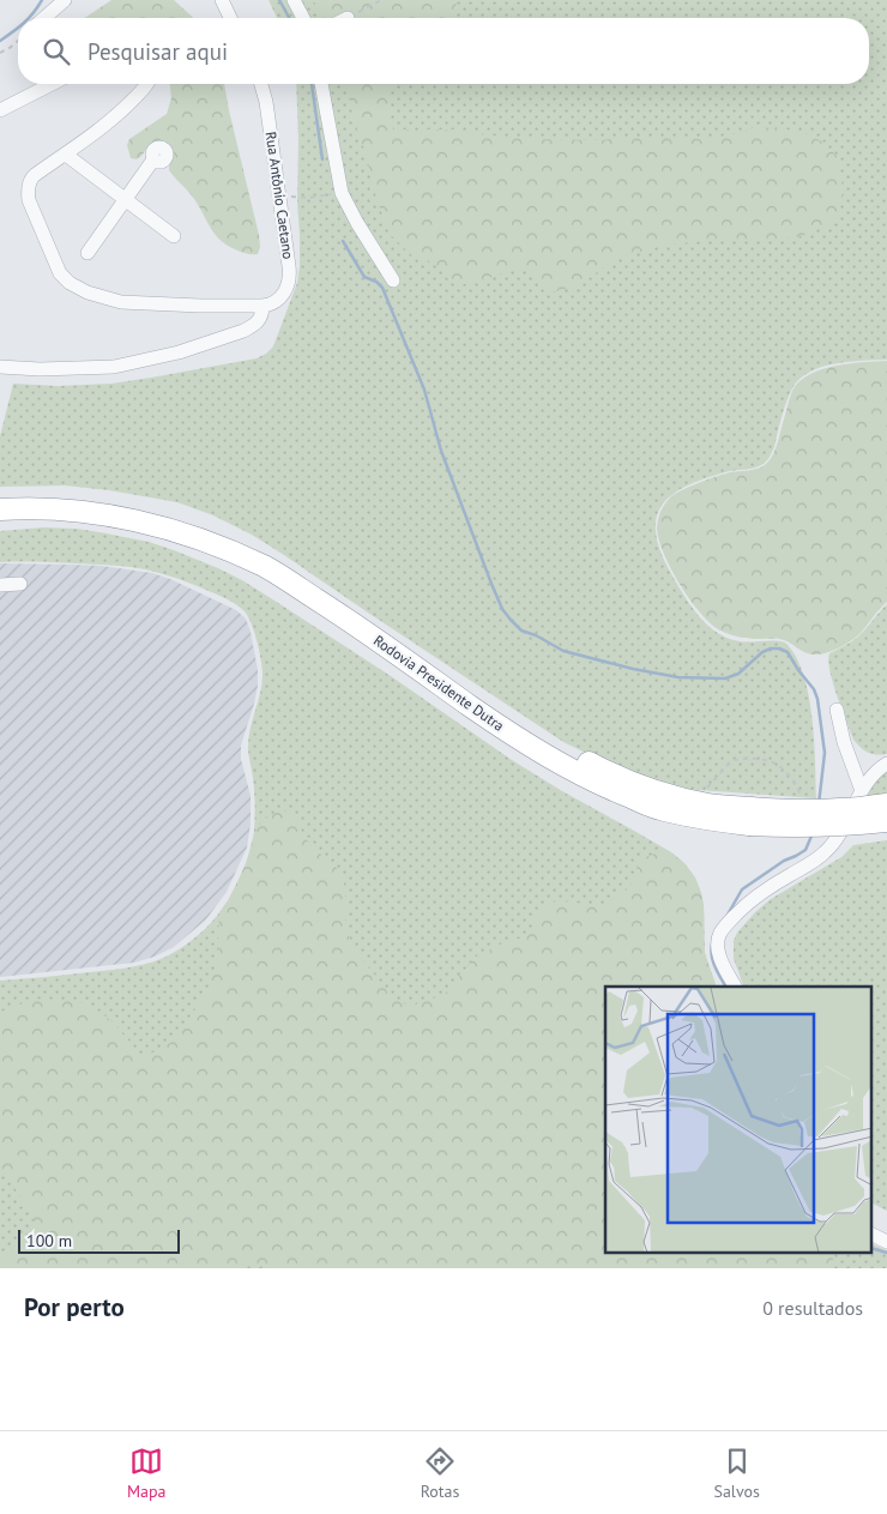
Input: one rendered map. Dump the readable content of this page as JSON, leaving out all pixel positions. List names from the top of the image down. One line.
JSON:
{"streets":{"highway":["Rodovia Presidente Dutra"],"street":["Rua Antônio Caetano"]},"scale_bar":"100 m","page":{"search":"Pesquisar aqui","scale":"100 m","heading":["Por perto","0 resultados"],"nav":["Mapa","Rotas","Salvos"]}}
